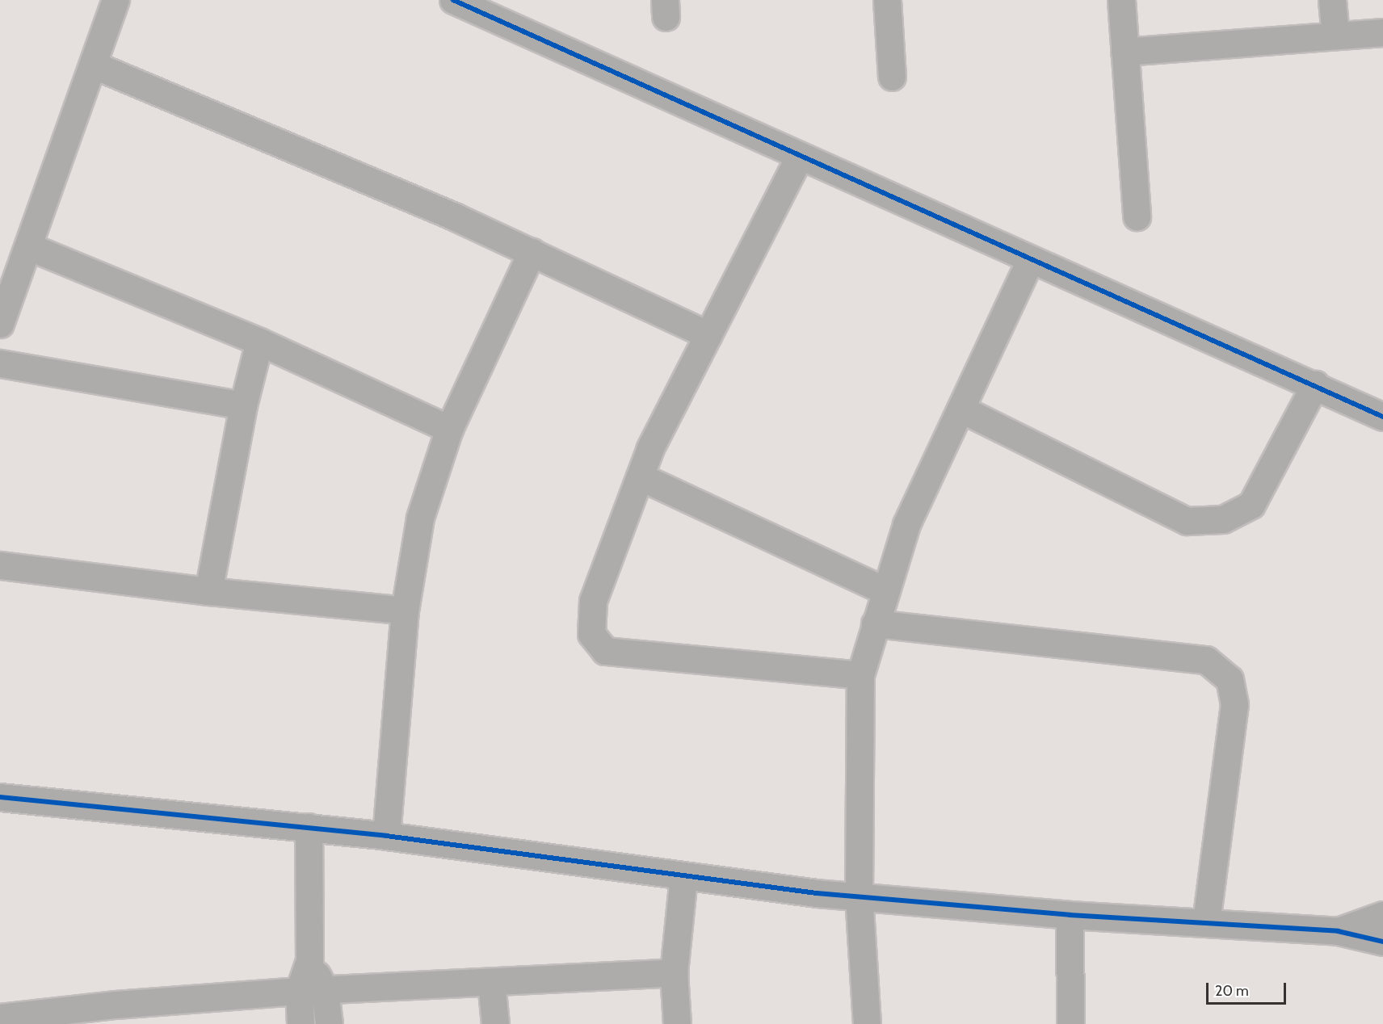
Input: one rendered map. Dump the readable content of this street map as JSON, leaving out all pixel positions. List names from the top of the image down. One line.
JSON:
{"scale_bar":"20 m"}
